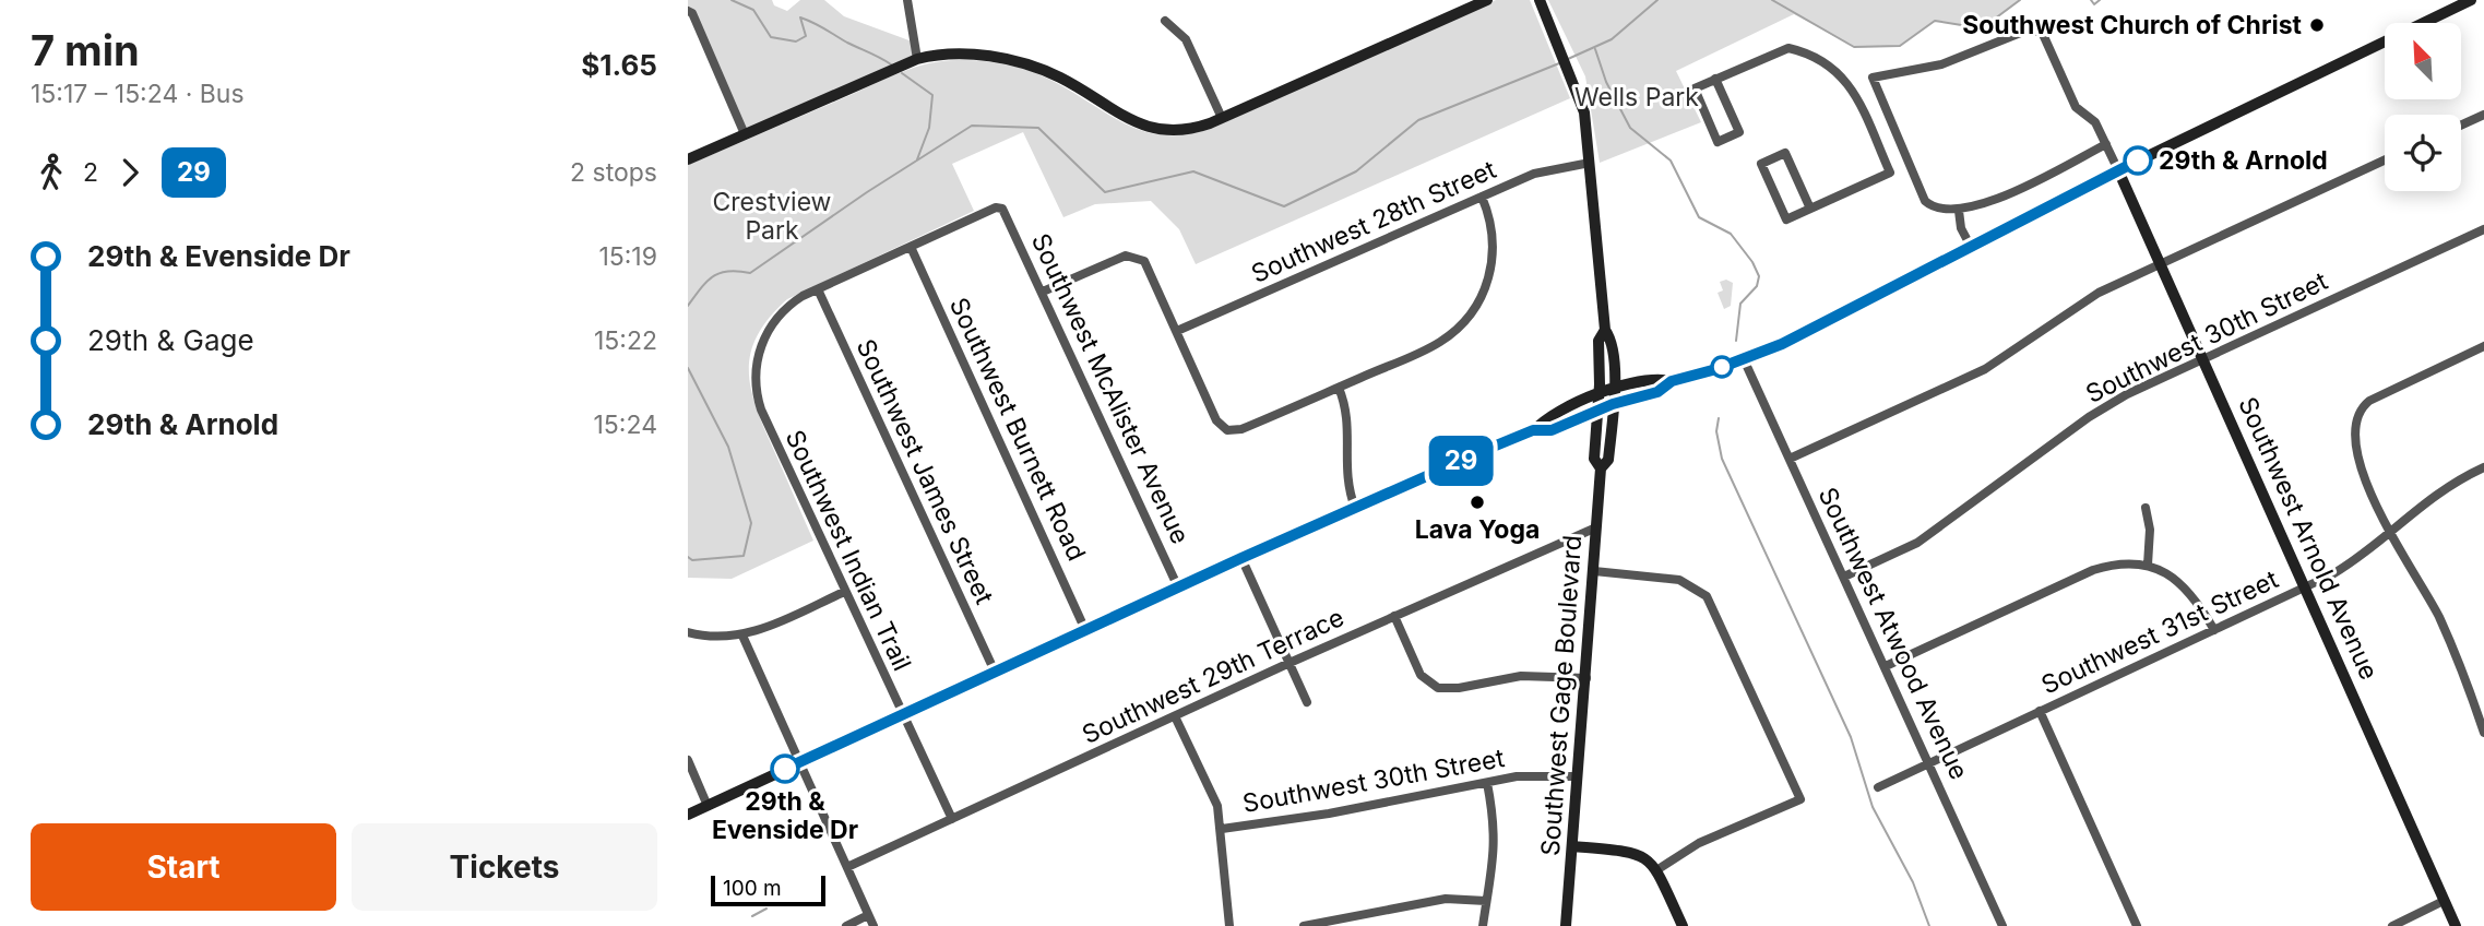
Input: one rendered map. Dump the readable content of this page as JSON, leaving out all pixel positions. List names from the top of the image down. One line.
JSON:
{"streets":{"main road":["Southwest Arnold Avenue","Southwest Gage Boulevard"],"street":["Southwest 28th Street","Southwest 30th Street","Southwest McAlister Avenue","Southwest Burnett Road","Southwest James Street","Southwest Indian Trail","Southwest 31st Street","Southwest Atwood Avenue","Southwest 29th Terrace"]},"crossings":[["Southwest 28th Street","Southwest Gage Boulevard"],["Southwest 30th Street","Southwest Arnold Avenue"],["Southwest 30th Street","Southwest Atwood Avenue"],["Southwest 30th Street","Southwest Gage Boulevard"],["Southwest McAlister Avenue","Southwest Burnett Road"],["Southwest James Street","Southwest Indian Trail"],["Southwest Arnold Avenue","Southwest 31st Street"],["Southwest Indian Trail","Southwest 29th Terrace"],["Southwest 31st Street","Southwest Atwood Avenue"],["Southwest 29th Terrace","Southwest Gage Boulevard"]],"parks":["Wells Park","Crestview Park"],"places":["Southwest Church of Christ","29th & Arnold","Lava Yoga","29th & Evenside Dr"],"lines":["bus line 29"],"scale_bar":"100 m","north":"top left","page":{"heading":["7 min","15:17 – 15:24 · Bus","$1.65"],"on_map":"29","legs":["2","29","2 stops"],"list":[{"name":"29th & Evenside Dr","value":"15:19"},{"name":"29th & Gage","value":"15:22"},{"name":"29th & Arnold","value":"15:24"}],"buttons":["Start","Tickets"],"scale":"100 m"}}
